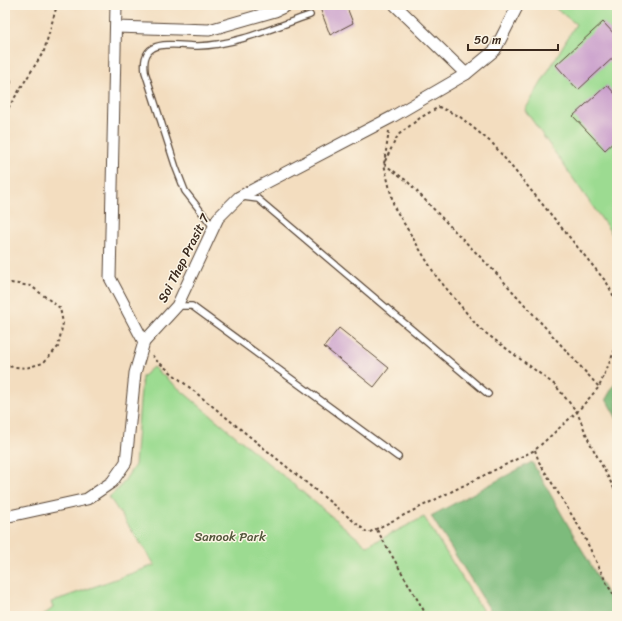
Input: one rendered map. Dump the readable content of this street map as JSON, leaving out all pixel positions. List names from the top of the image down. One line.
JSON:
{"streets":{"street":["Soi Thep Prasit 7"]},"parks":["Sanook Park"],"scale_bar":"50 m"}
